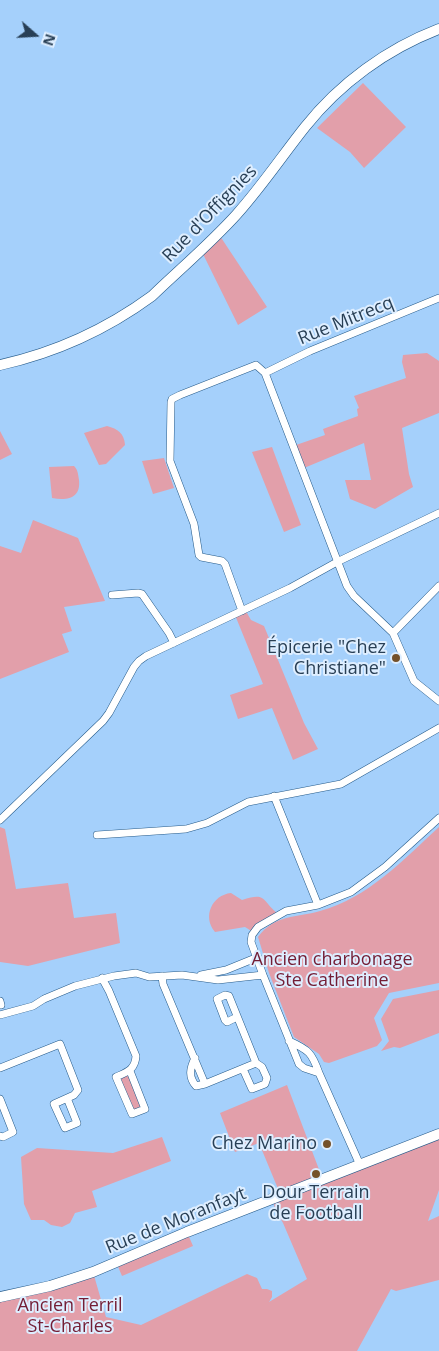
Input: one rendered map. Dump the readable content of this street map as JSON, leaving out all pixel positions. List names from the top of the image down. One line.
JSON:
{"streets":{"street":["Rue d'Offignies","Rue Mitrecq","Rue de Moranfayt"]},"parks":["Ancien charbonage Ste Catherine","Ancien Terril St-Charles"],"places":["Épicerie \"Chez Christiane\"","Chez Marino","Dour Terrain de Football"],"north":"right"}
